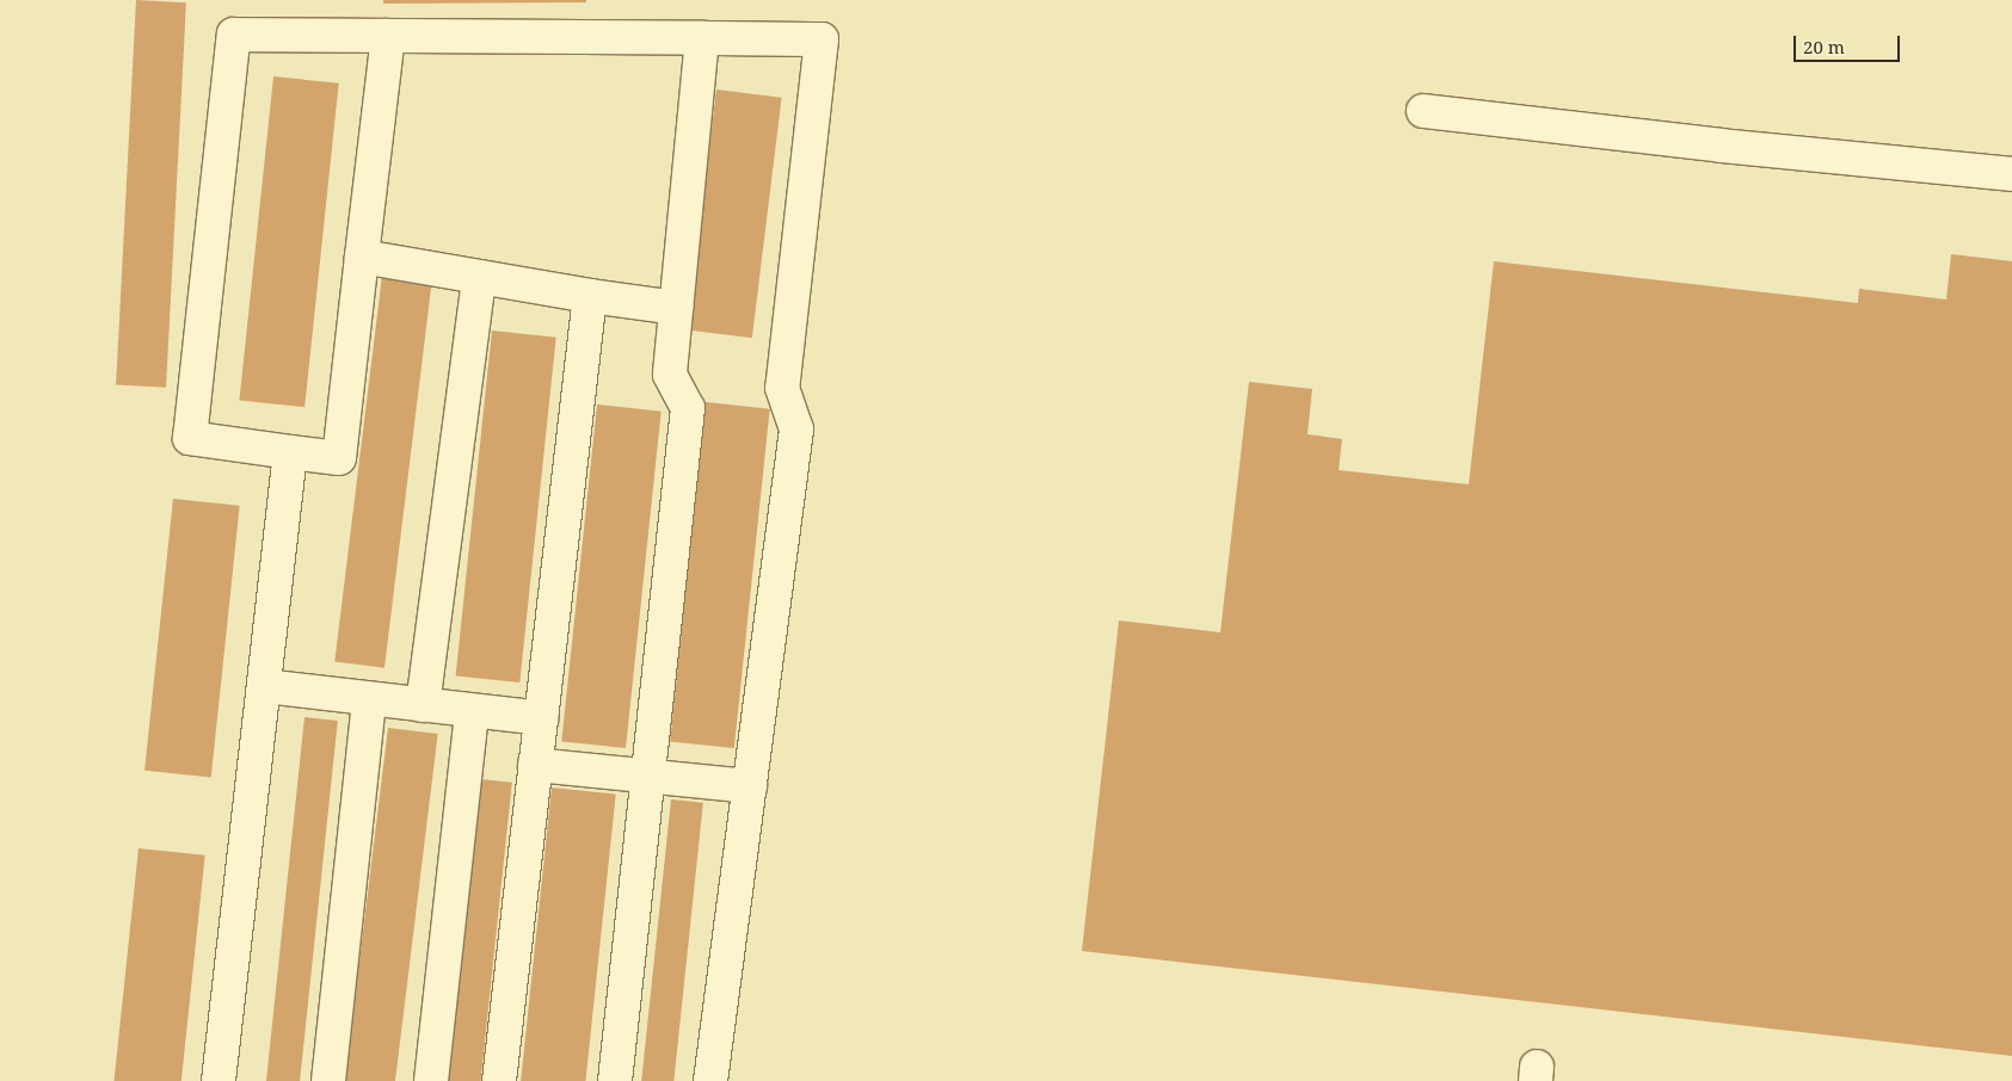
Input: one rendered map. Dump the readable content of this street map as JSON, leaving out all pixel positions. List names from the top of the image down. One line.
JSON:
{"scale_bar":"20 m"}
